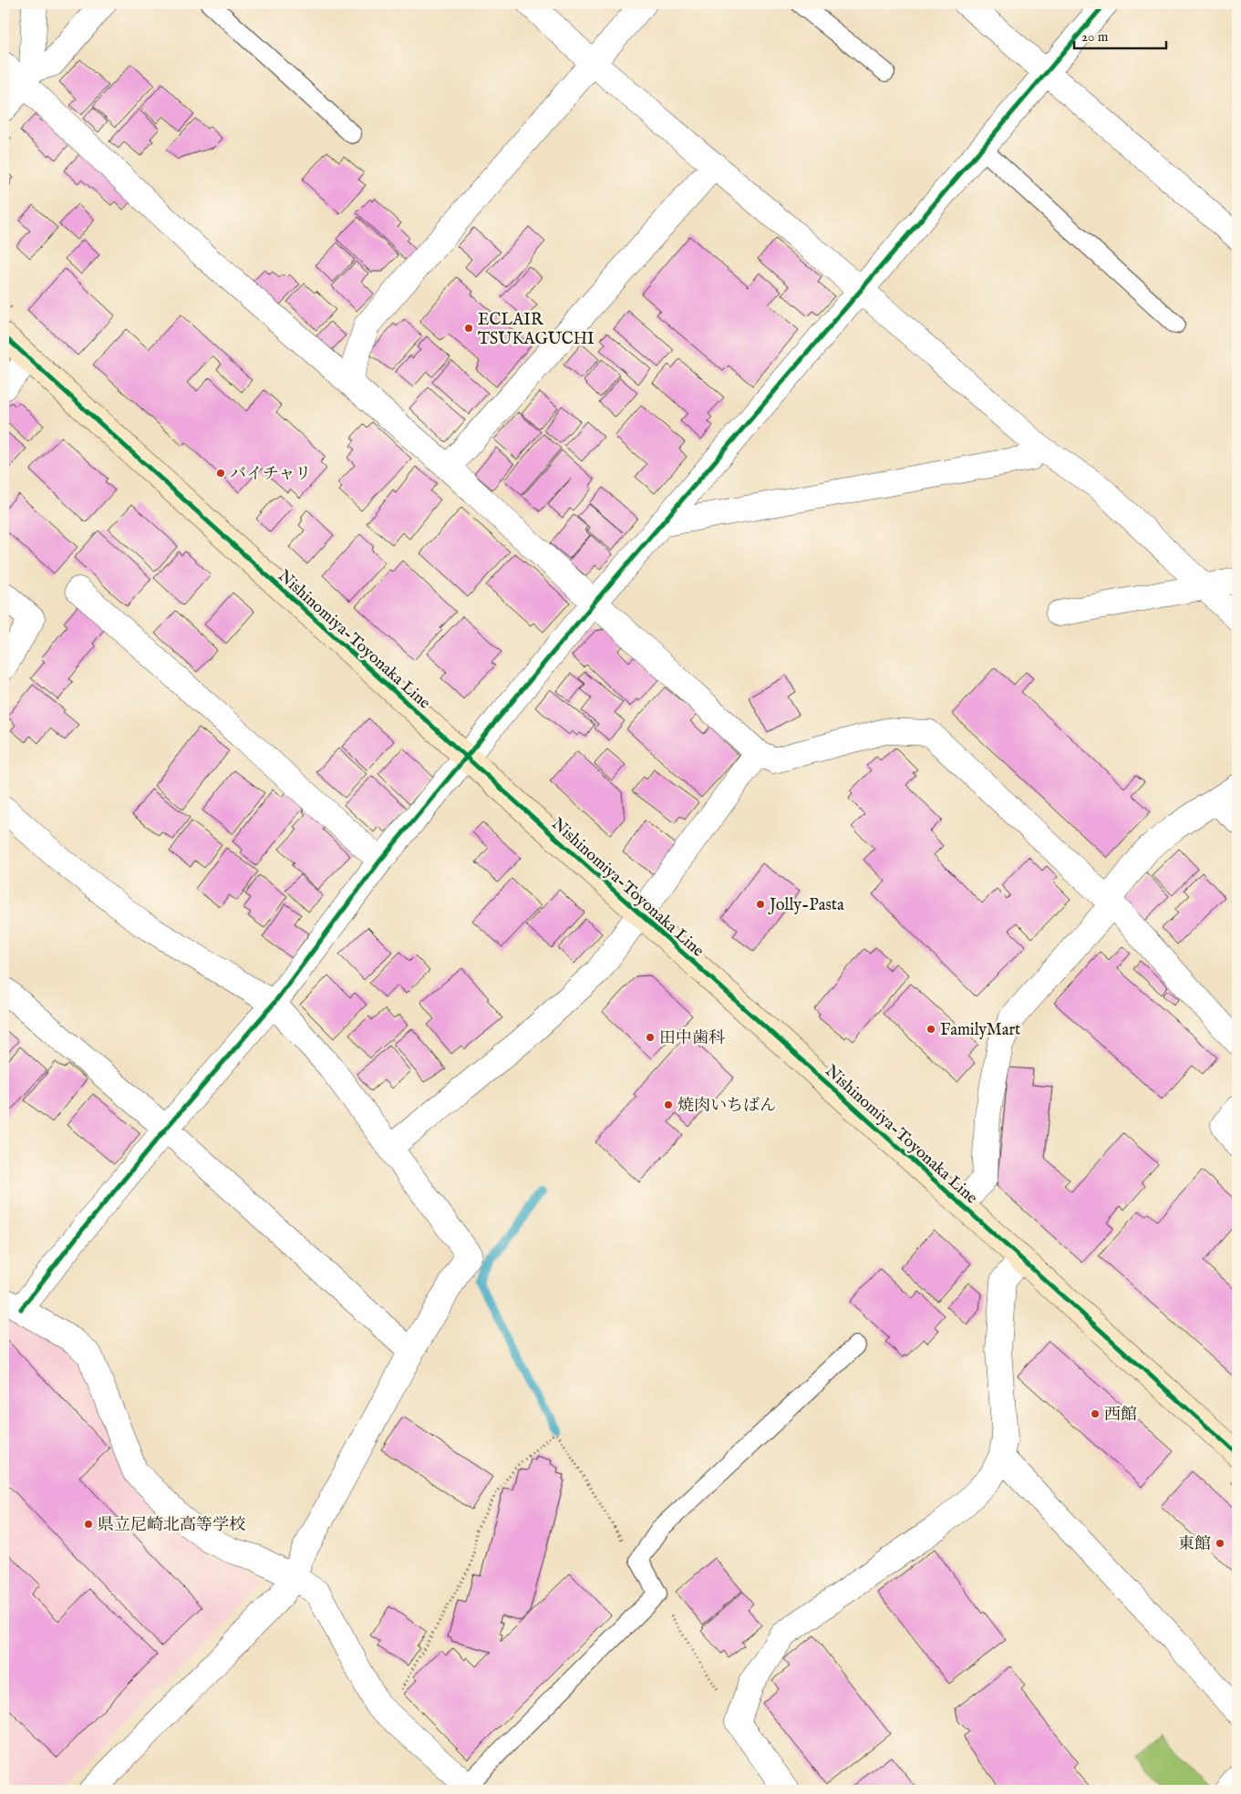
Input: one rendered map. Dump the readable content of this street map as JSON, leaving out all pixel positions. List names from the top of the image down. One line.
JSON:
{"streets":{"main road":["Nishinomiya-Toyonaka Line"]},"places":["ECLAIR TSUKAGUCHI","バイチャリ","Jolly-Pasta","FamilyMart","田中歯科","焼肉いちばん","西館","県立尼崎北高等学校","東館"],"scale_bar":"20 m"}
